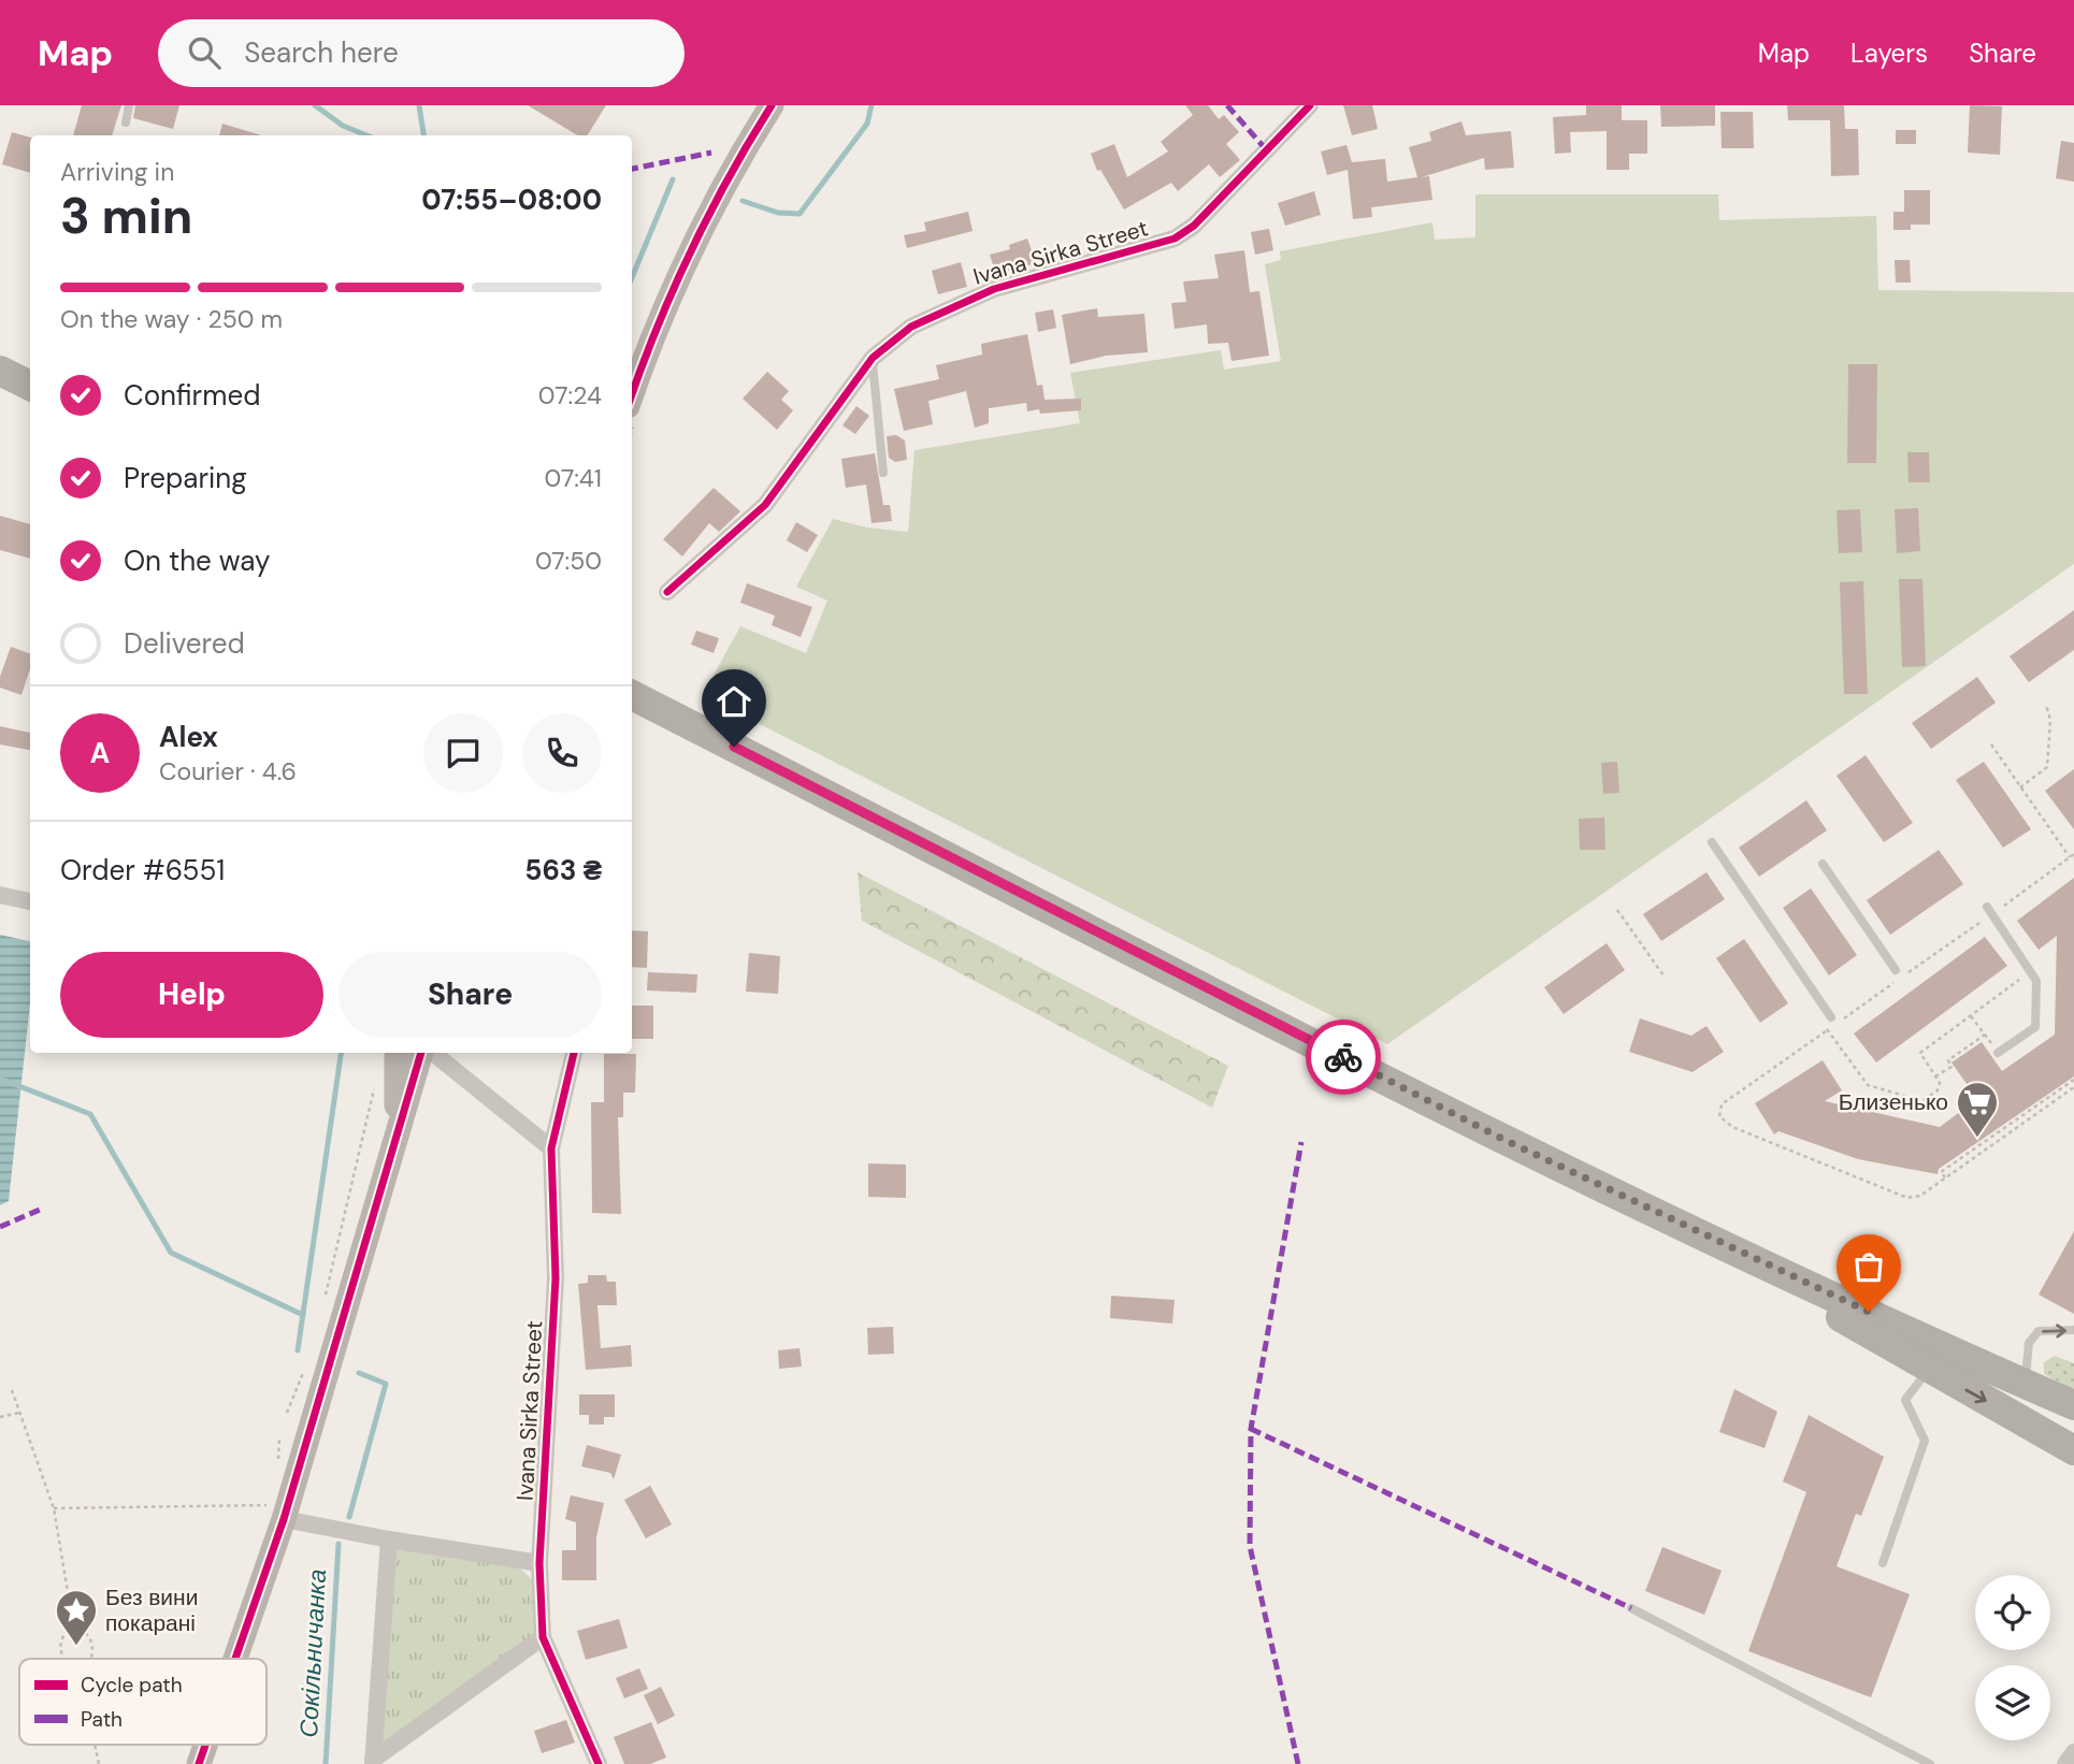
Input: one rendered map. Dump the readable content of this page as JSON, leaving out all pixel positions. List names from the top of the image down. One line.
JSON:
{"streets":{"street":["Ivana Sirka Street"]},"water":["Сокільничанка"],"places":{"supermarket":["Близенько"],"place":["Без вини покарані"]},"legend":["Cycle path","Path"],"page":{"header":"Map","search":"Search here","nav":["Map","Layers","Share"],"heading":["3 min","Arriving in","07:55–08:00"],"panel":["Alex","Courier · 4.6","Order #6551","563 ₴"],"bar":"On the way · 250 m","list":[["Confirmed","07:24"],["Preparing","07:41"],["On the way","07:50"],"Delivered"],"round":"A","buttons":["Help","Share"]}}
